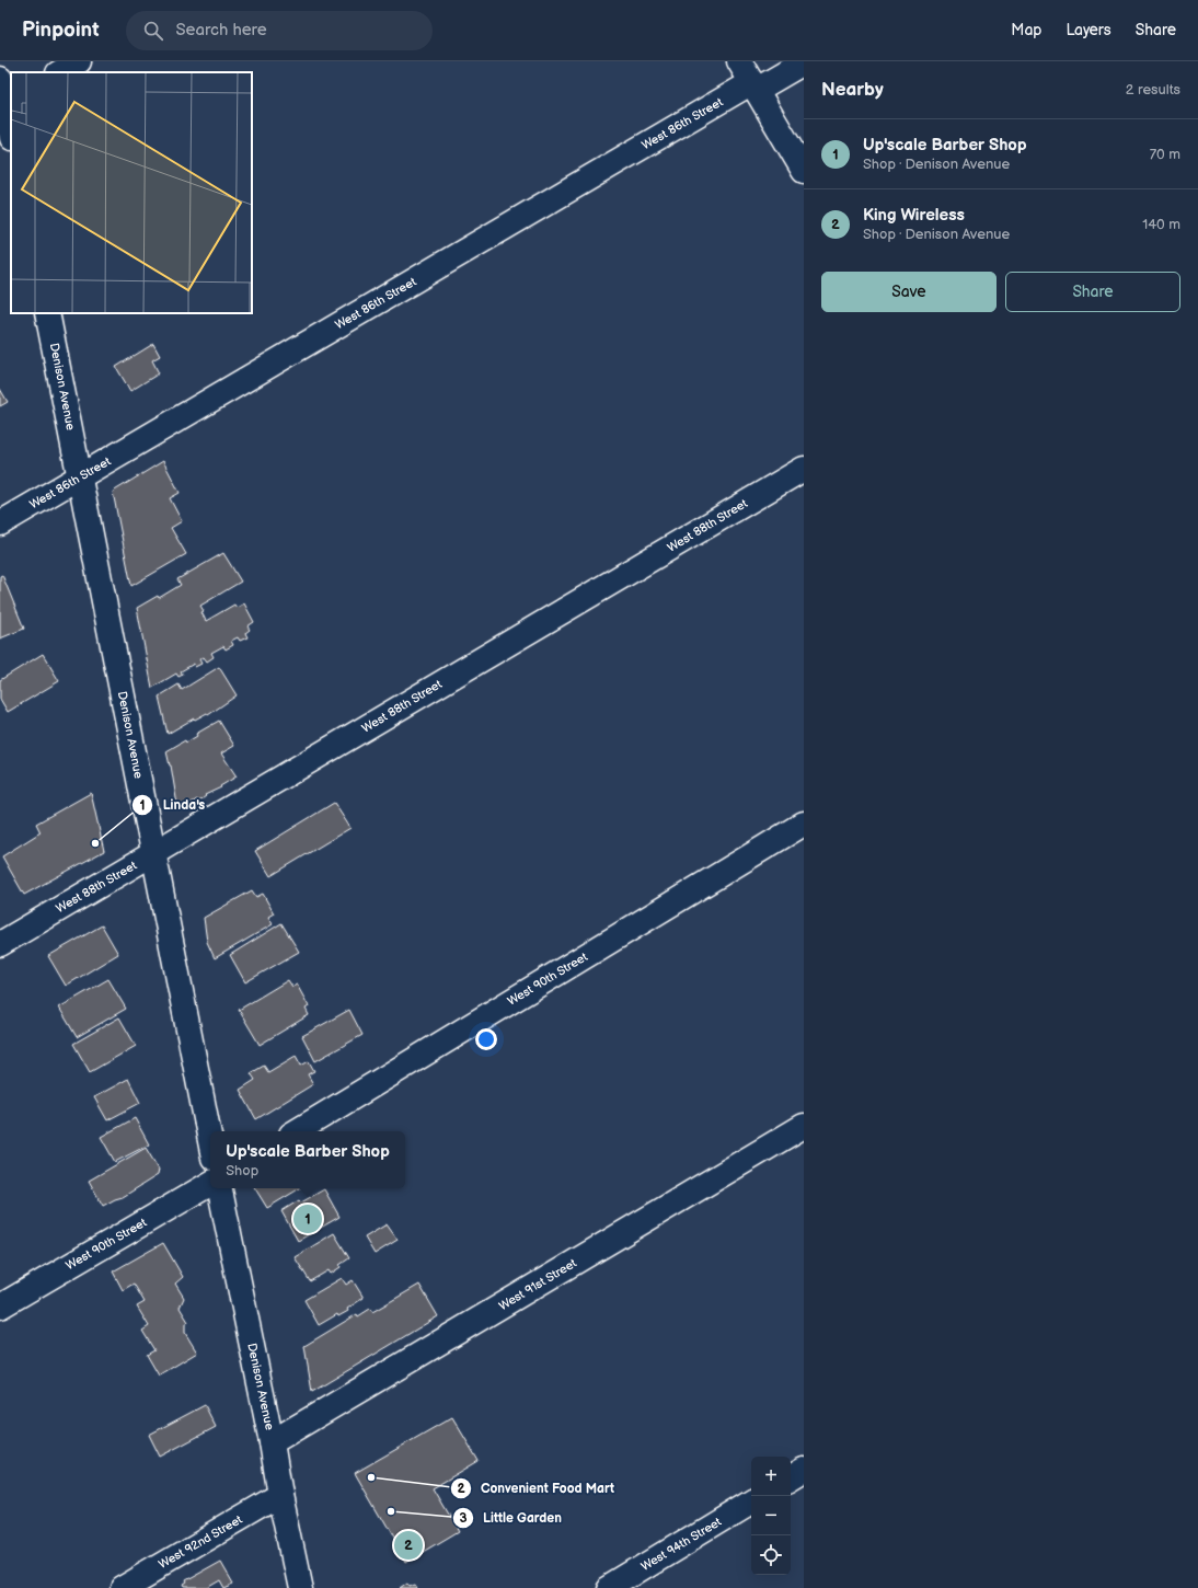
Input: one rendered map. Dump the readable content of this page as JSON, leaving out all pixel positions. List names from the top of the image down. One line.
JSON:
{"streets":{"street":["West 86th Street","Denison Avenue","West 88th Street","West 90th Street","West 91st Street","West 92nd Street","West 94th Street"]},"crossings":[["West 86th Street","Denison Avenue"],["Denison Avenue","West 88th Street"],["Denison Avenue","West 91st Street"],["Denison Avenue","West 92nd Street"]],"places":["Linda's","Convenient Food Mart","Little Garden"],"page":{"header":"Pinpoint","search":"Search here","nav":["Map","Layers","Share"],"heading":["Nearby","2 results"],"list":[{"mark":"1","name":"Up'scale Barber Shop","note":"Shop · Denison Avenue","value":"70 m"},{"mark":"2","name":"King Wireless","note":"Shop · Denison Avenue","value":"140 m"}],"buttons":["Save","Share"],"popup":["Up'scale Barber Shop","Shop"],"pins":["1","2"],"map_buttons":["+","−"]}}
